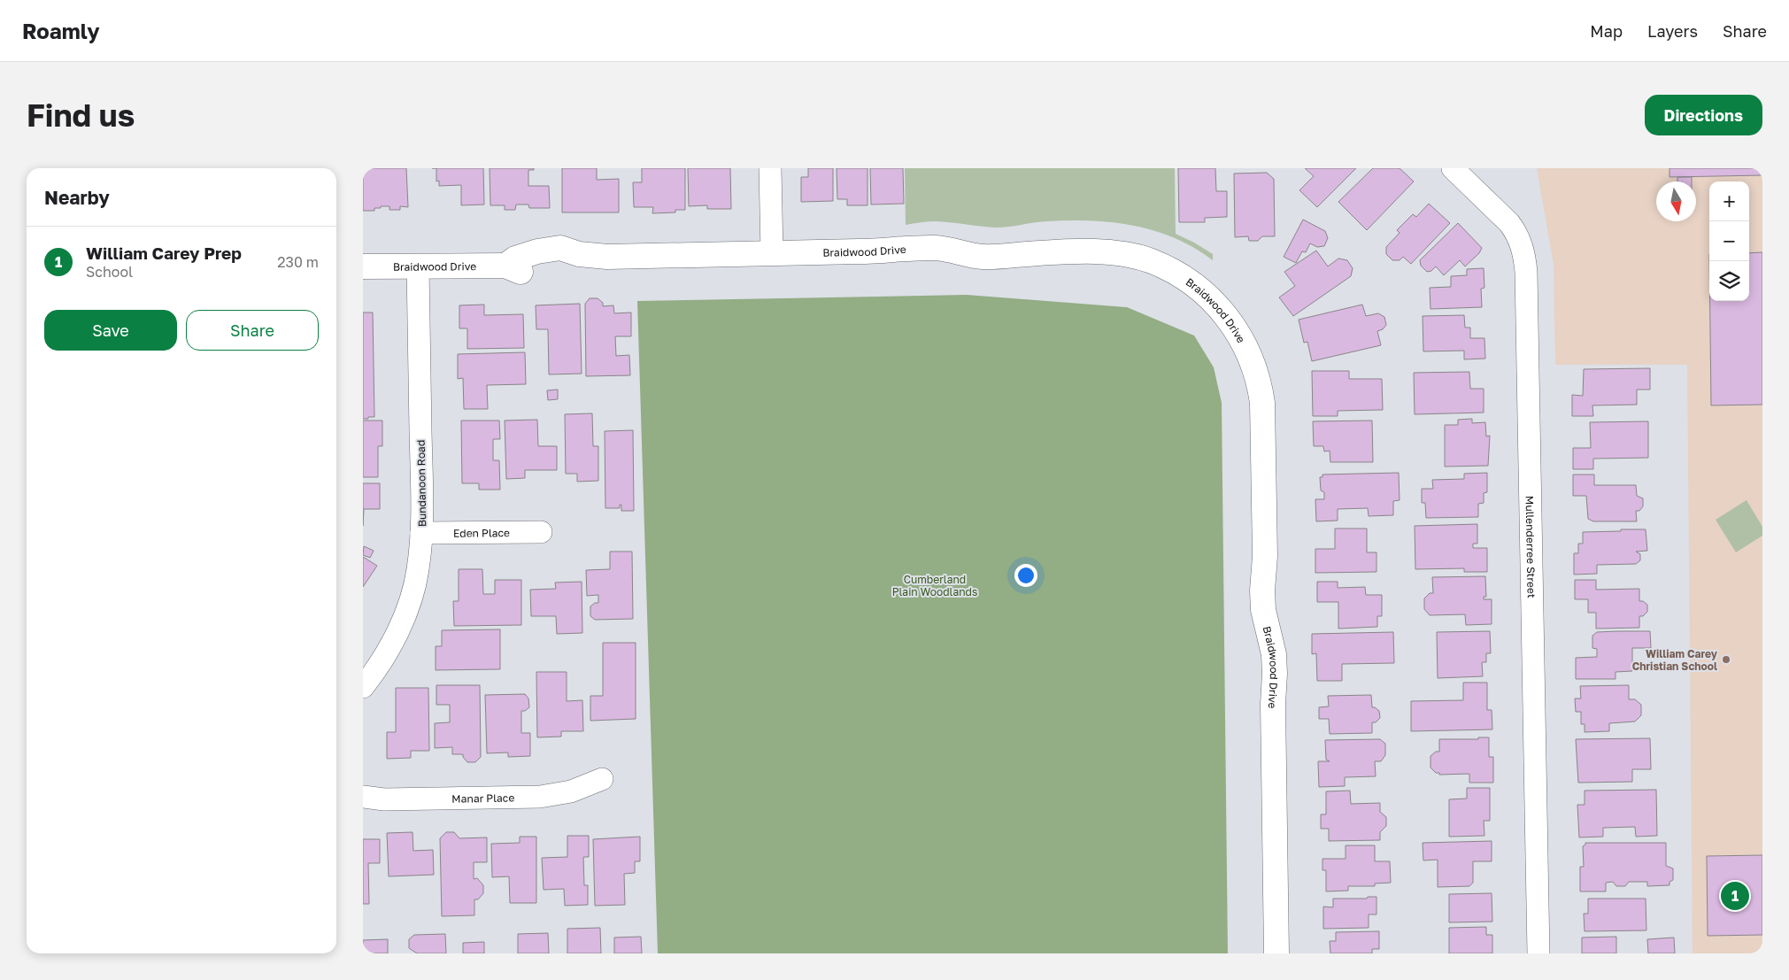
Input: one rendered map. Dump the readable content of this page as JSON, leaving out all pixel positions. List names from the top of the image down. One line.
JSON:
{"streets":{"street":["Braidwood Drive","Bundanoon Road","Eden Place","Mullenderree Street","Manar Place"]},"crossings":[["Braidwood Drive","Bundanoon Road"],["Bundanoon Road","Eden Place"]],"parks":["Cumberland Plain Woodlands"],"places":["William Carey Christian School"],"north":"bottom","page":{"header":"Roamly","nav":["Map","Layers","Share"],"buttons":["Directions",["Save","Share"]],"title":"Find us","heading":"Nearby","map_buttons":["+","−"],"list":[{"mark":"1","name":"William Carey Prep","note":"School","value":"230 m"}],"pins":"1"}}
